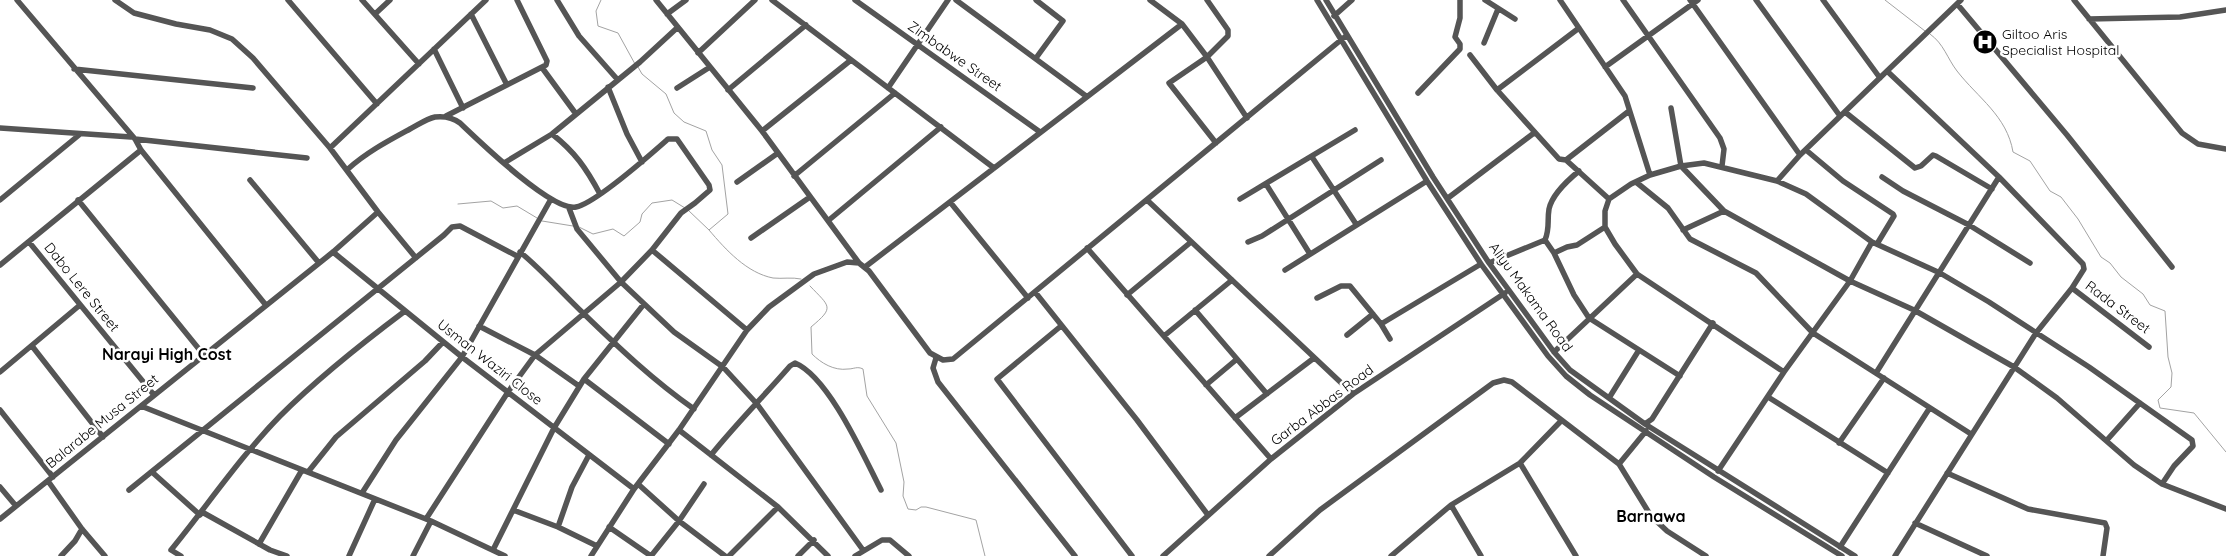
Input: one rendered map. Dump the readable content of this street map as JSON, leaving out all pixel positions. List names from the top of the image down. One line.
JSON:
{"streets":{"street":["Zimbabwe Street","Dabo Lere Street","Aliyu Makama Road","Rada Street","Usman Waziri Close","Garba Abbas Road","Balarabe Musa Street"]},"crossings":[["Dabo Lere Street","Balarabe Musa Street"],["Aliyu Makama Road","Garba Abbas Road"],["Usman Waziri Close","Balarabe Musa Street"]],"districts":["Narayi High Cost","Barnawa"],"places":{"hospital":["Giltoo Aris Specialist Hospital"]}}
